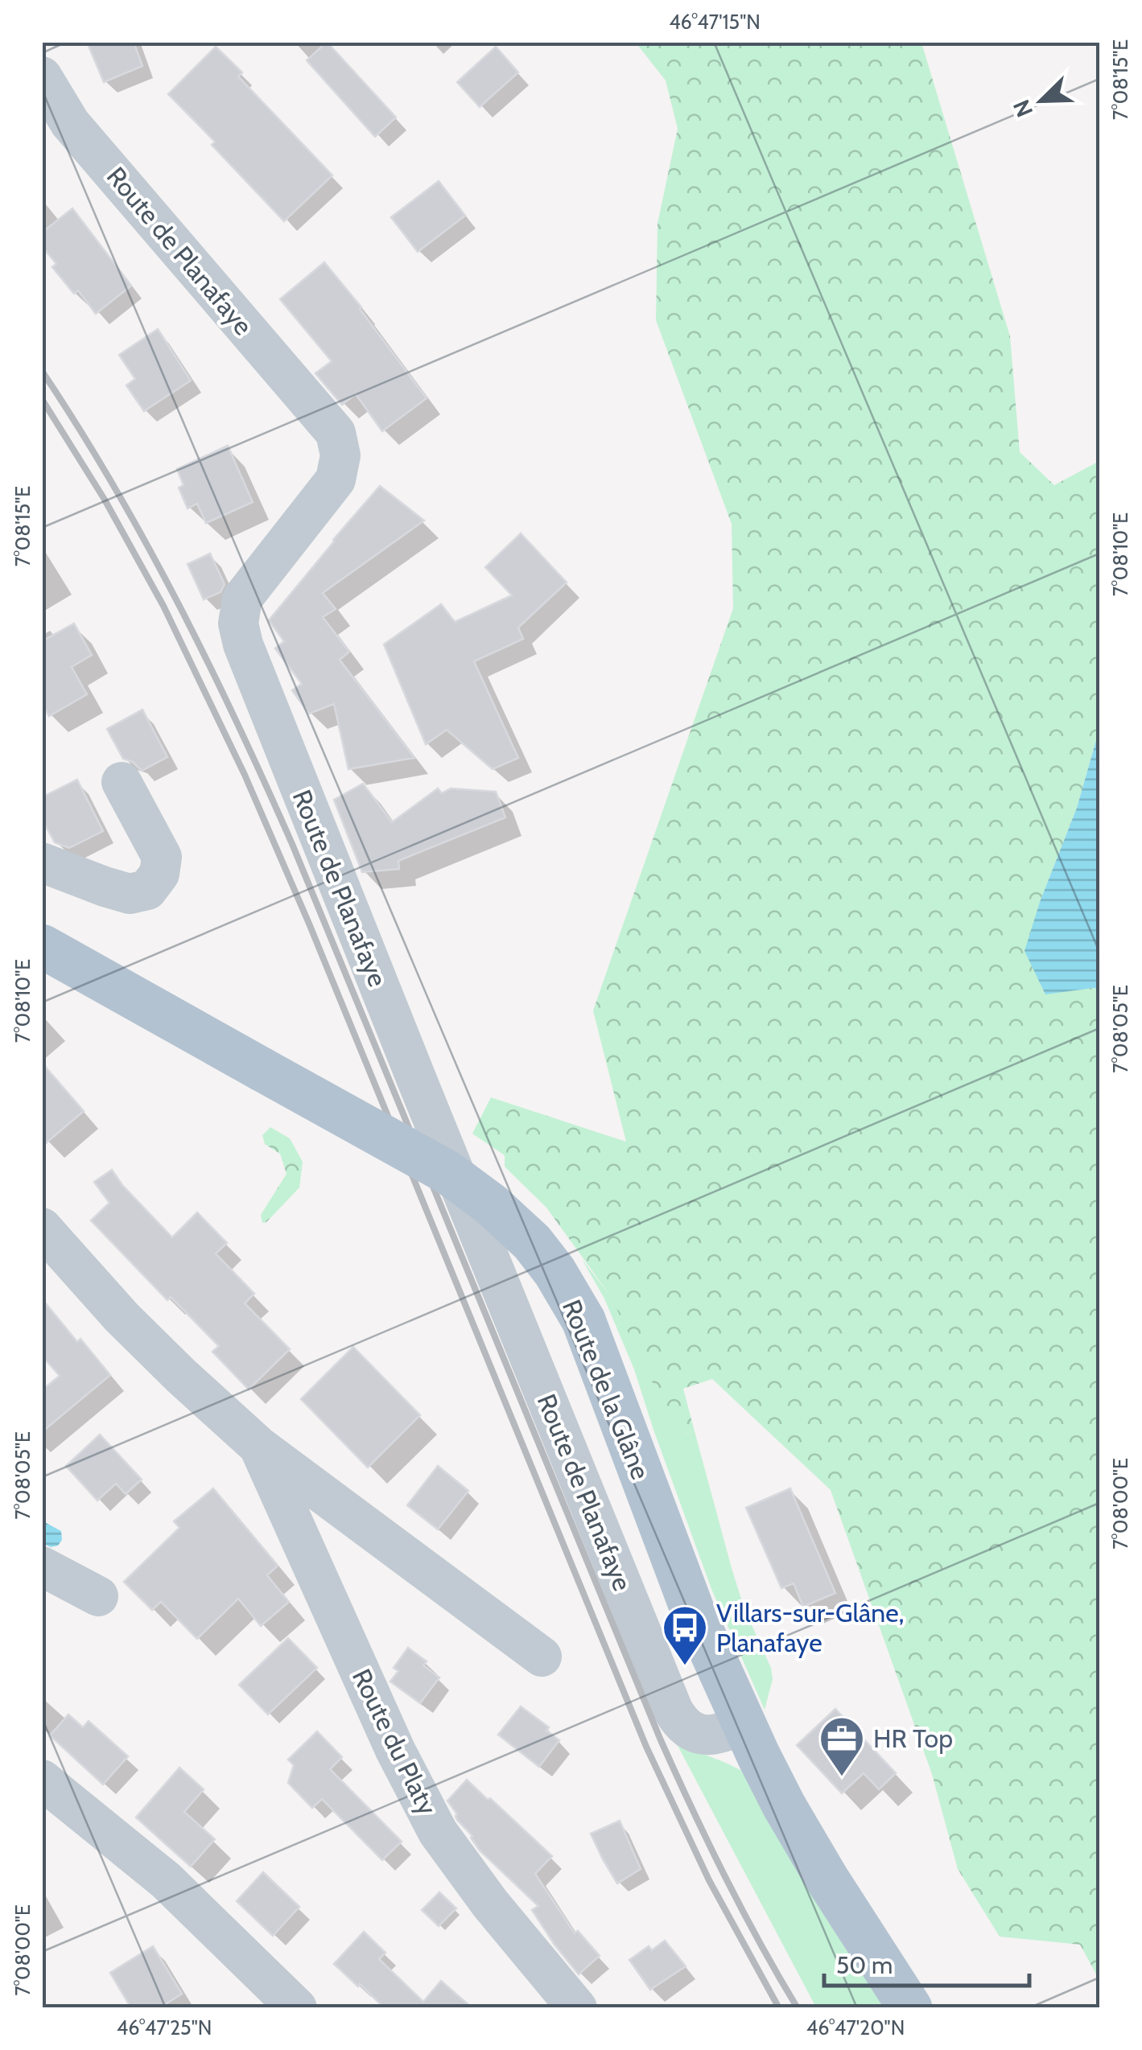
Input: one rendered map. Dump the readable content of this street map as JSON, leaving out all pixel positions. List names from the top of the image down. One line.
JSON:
{"streets":{"main road":["Route de la Glâne"],"street":["Route de Planafaye","Route du Platy"]},"crossings":[["Route de Planafaye","Route de la Glâne"]],"places":{"bus stop":["Villars-sur-Glâne, Planafaye"],"office":["HR Top"]},"scale_bar":"50 m","north":"bottom left","coordinates":["46°47'15\"N","7°08'15\"E","7°08'10\"E","7°08'05\"E","7°08'00\"E","46°47'25\"N","46°47'20\"N"]}
